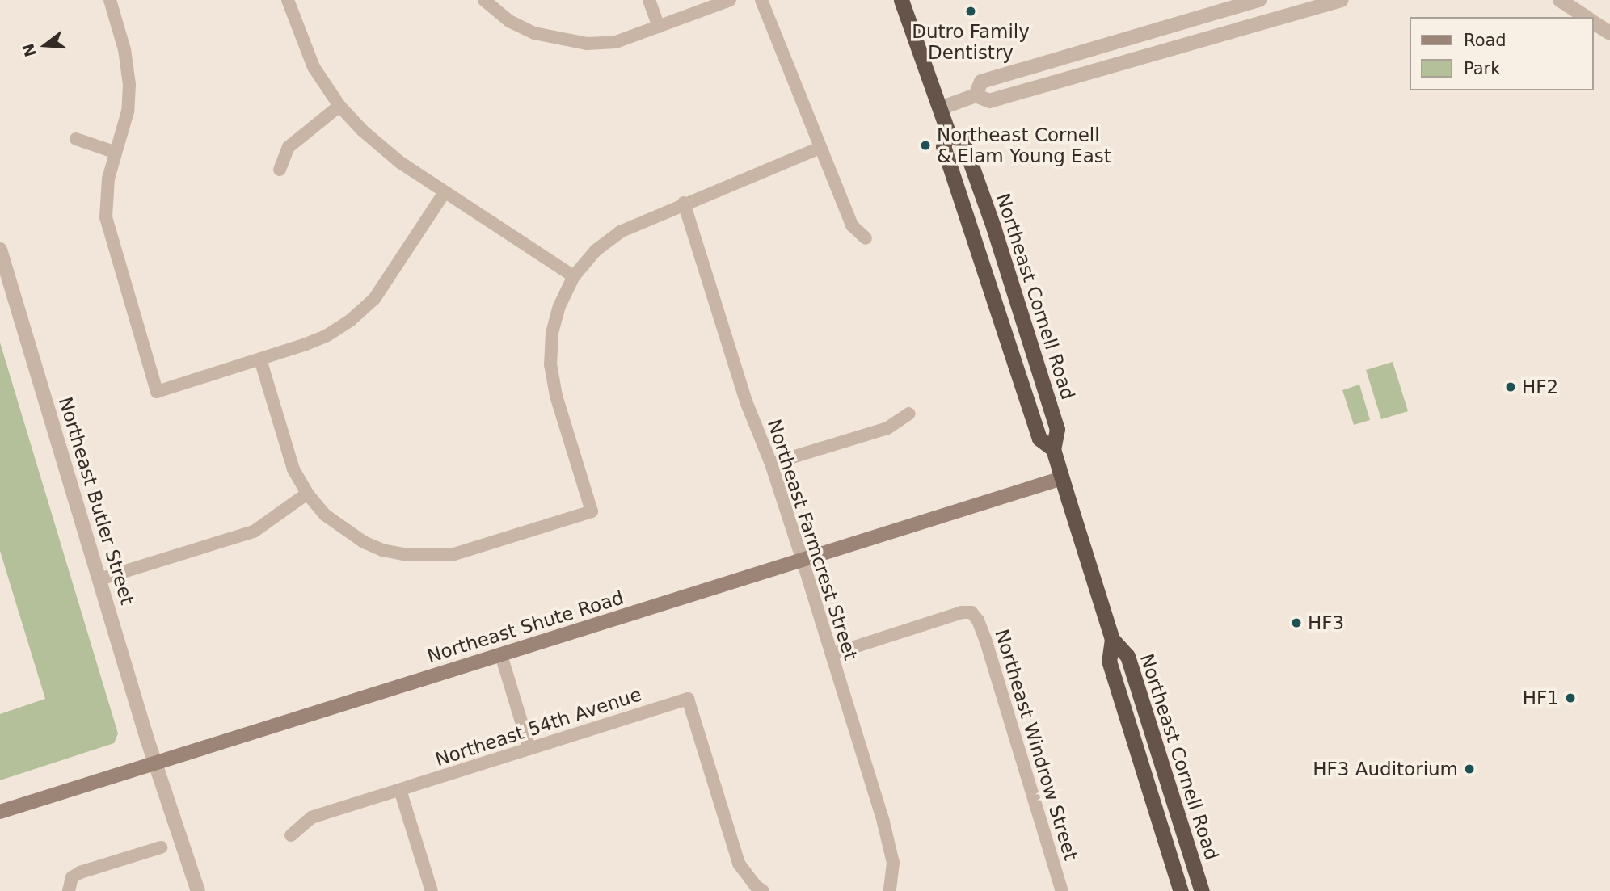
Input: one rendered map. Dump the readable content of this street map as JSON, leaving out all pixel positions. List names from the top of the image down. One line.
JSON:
{"streets":{"highway":["Northeast Cornell Road"],"main road":["Northeast Shute Road"],"street":["Northeast Butler Street","Northeast Farmcrest Street","Northeast 54th Avenue","Northeast Windrow Street"]},"crossings":[["Northeast Cornell Road","Northeast Shute Road"],["Northeast Butler Street","Northeast Shute Road"],["Northeast Farmcrest Street","Northeast Shute Road"],["Northeast Farmcrest Street","Northeast Windrow Street"]],"places":["Dutro Family Dentistry","Northeast Cornell & Elam Young East","HF2","HF3","HF1","HF3 Auditorium"],"legend":["Road","Park"],"north":"left"}
